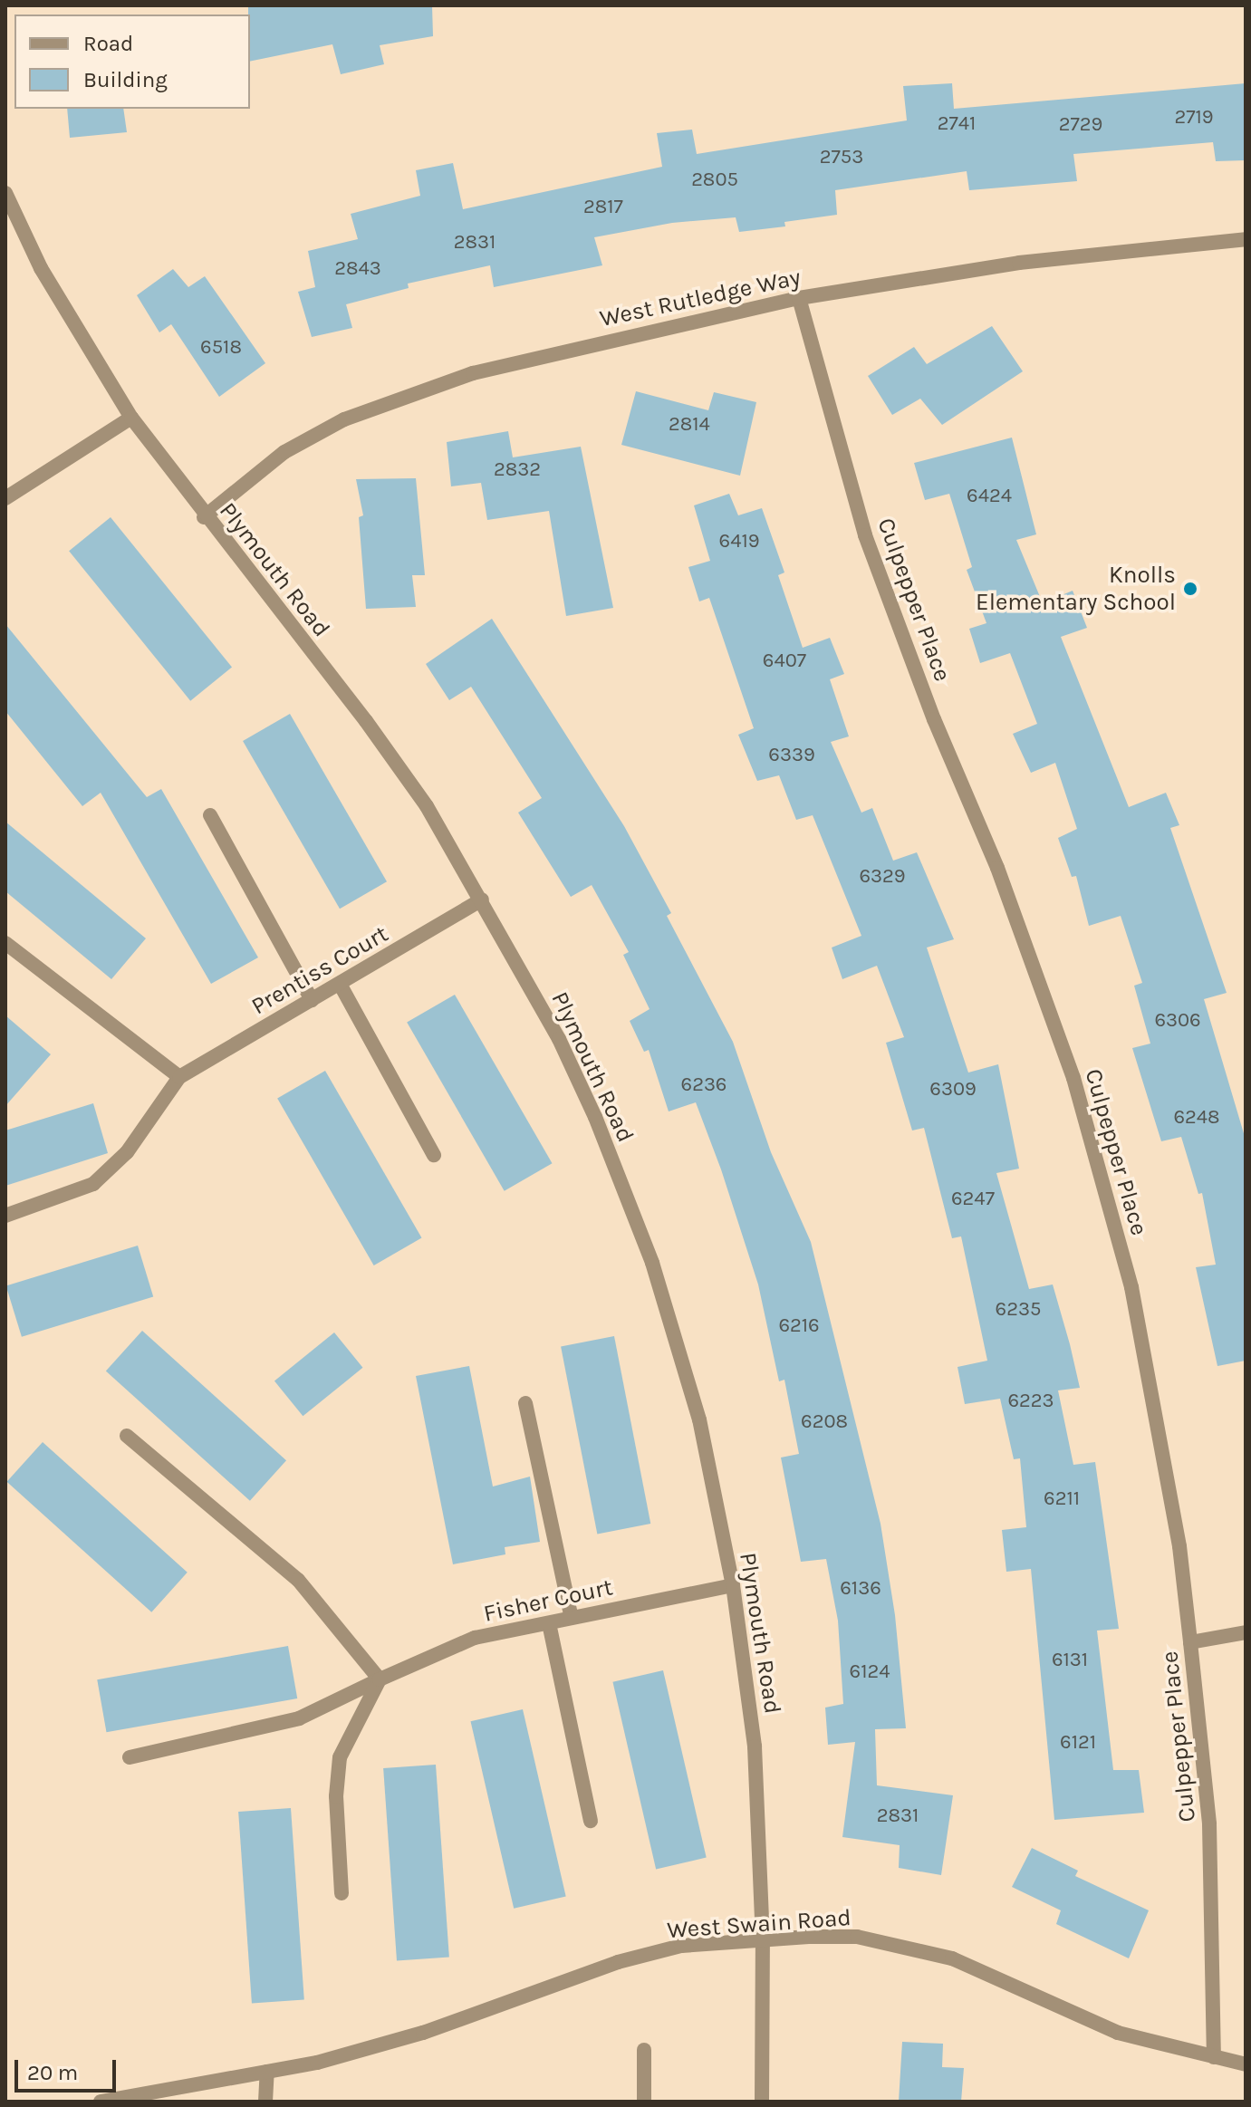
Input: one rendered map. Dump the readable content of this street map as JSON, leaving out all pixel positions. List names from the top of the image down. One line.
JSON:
{"streets":{"street":["West Rutledge Way","Plymouth Road","Culpepper Place","Prentiss Court","Fisher Court","West Swain Road"]},"crossings":[["West Rutledge Way","Plymouth Road"],["West Rutledge Way","Culpepper Place"],["Plymouth Road","Prentiss Court"],["Plymouth Road","Fisher Court"],["Plymouth Road","West Swain Road"],["Culpepper Place","West Swain Road"]],"places":["Knolls Elementary School"],"house_numbers":["2719","2741","2729","2753","2805","2817","2831","2843","6518","2814","2832","6424","6419","6407","6339","6329","6306","6236","6309","6248","6247","6235","6216","6223","6208","6211","6136","6131","6124","6121","2831"],"legend":["Road","Building"],"scale_bar":"20 m"}
